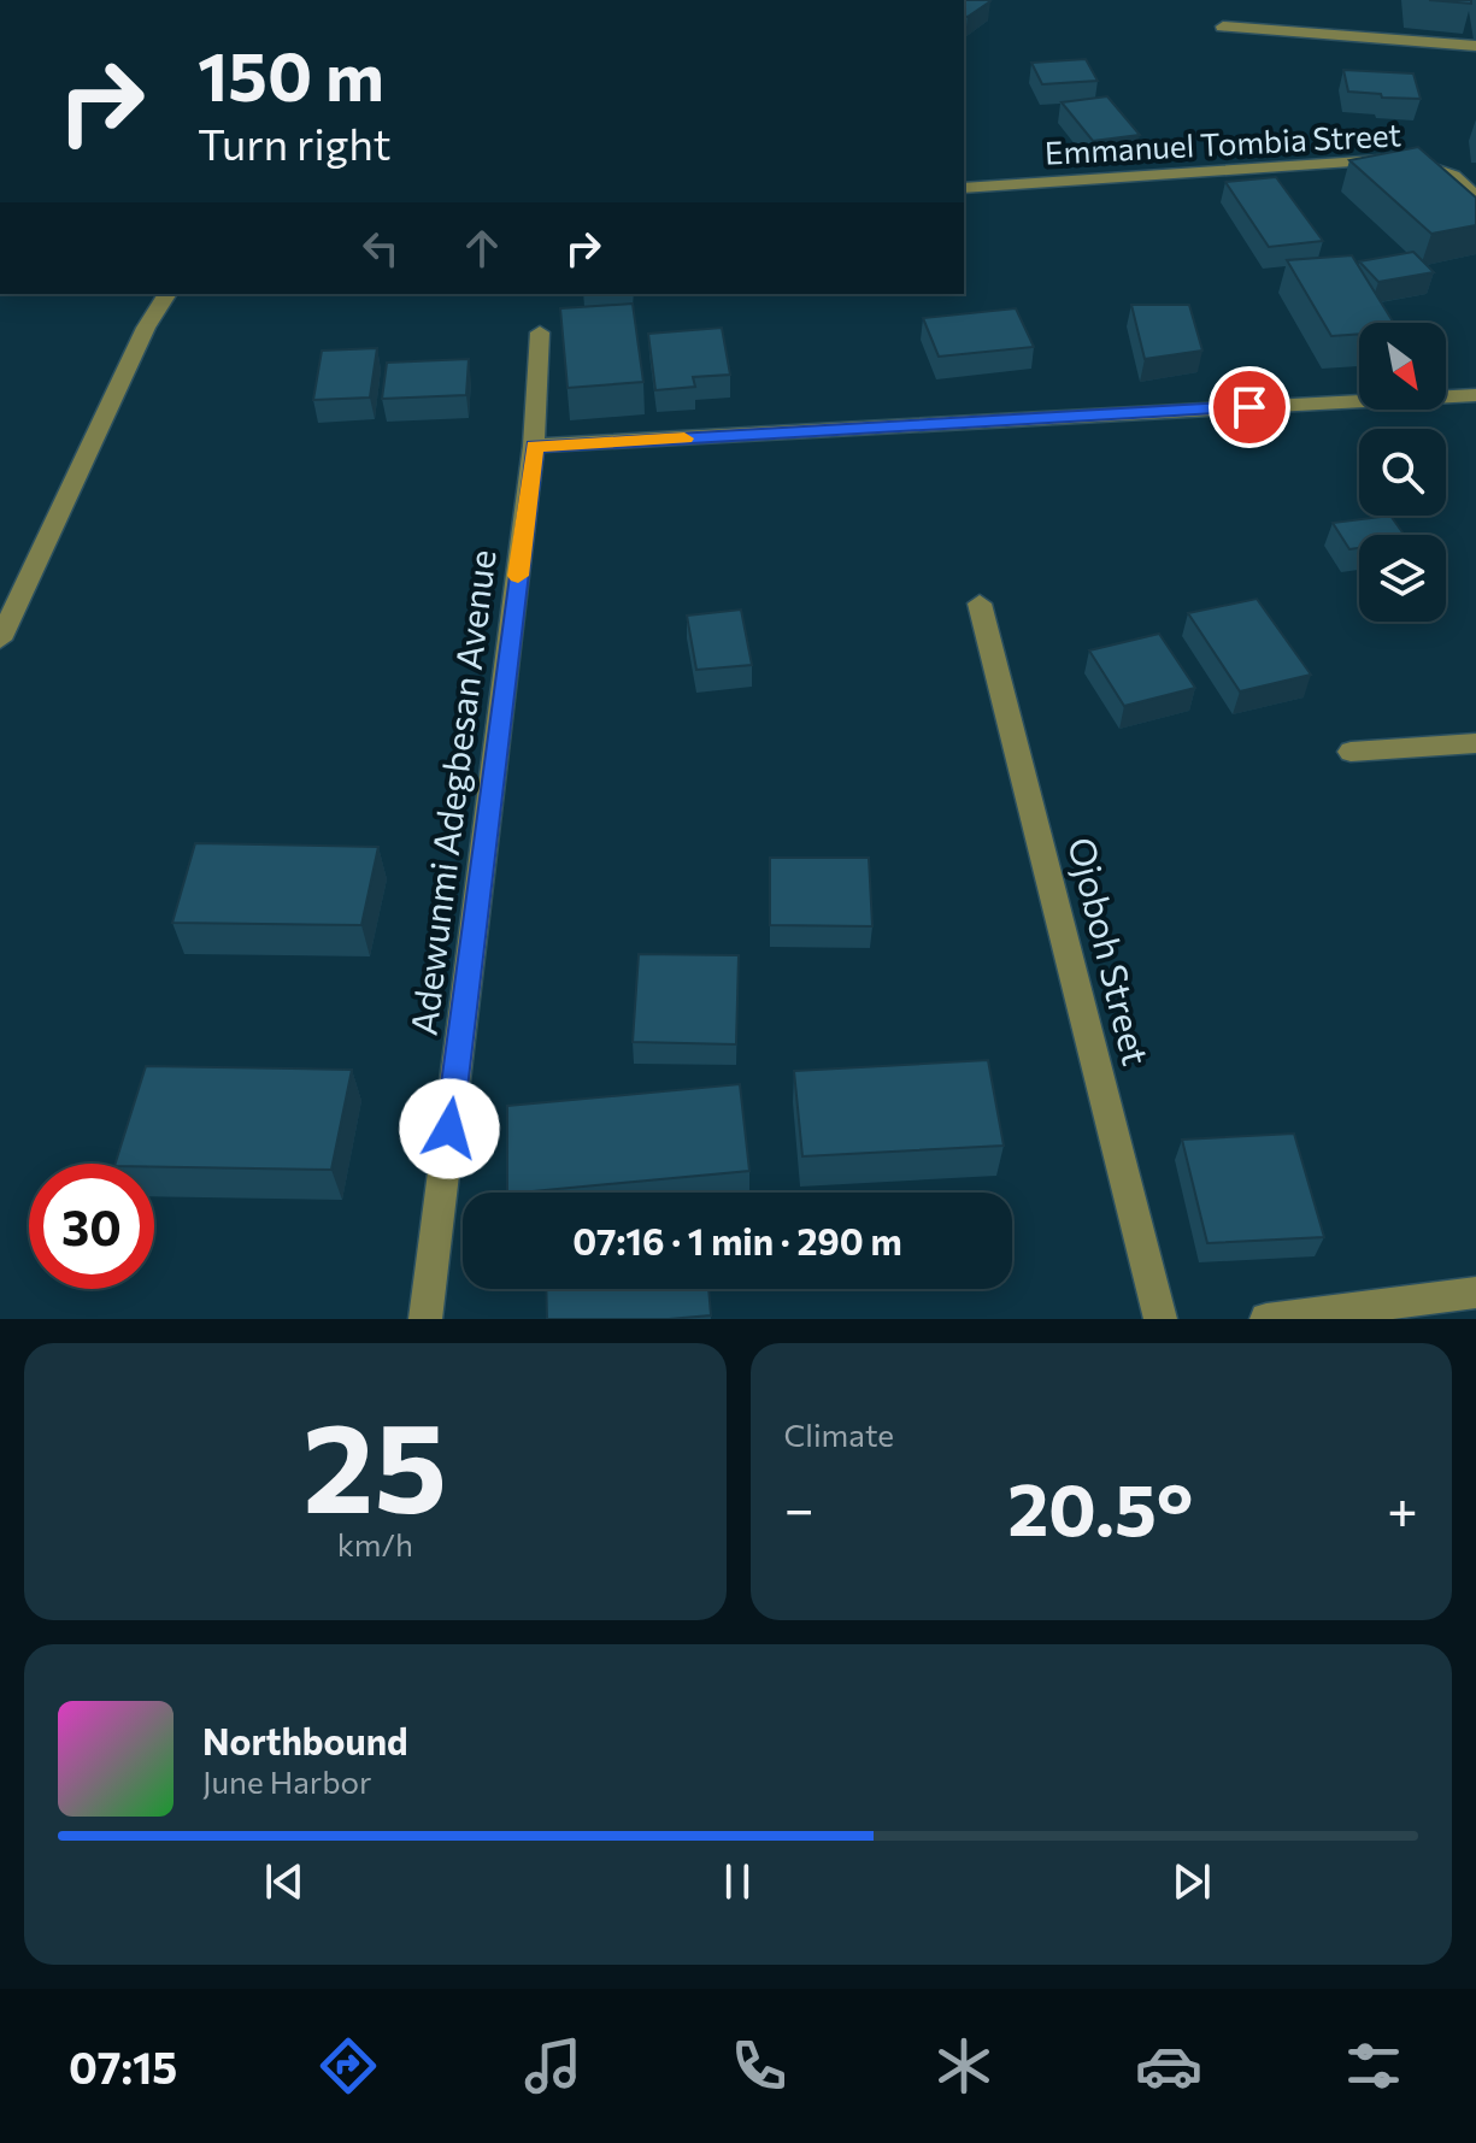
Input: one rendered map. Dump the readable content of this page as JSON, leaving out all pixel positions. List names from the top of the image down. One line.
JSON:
{"streets":{"street":["Emmanuel Tombia Street","Adewunmi Adegbesan Avenue","Ojoboh Street"]},"north":"bottom right","page":{"turn":["150 m","Turn right"],"limit":"30","trip":"07:16 · 1 min · 290 m","tile":[["25","km/h"],"Climate"],"heat":["−","20.5°","+"],"song":["Northbound","June Harbor"],"tabs":"07:15"}}
